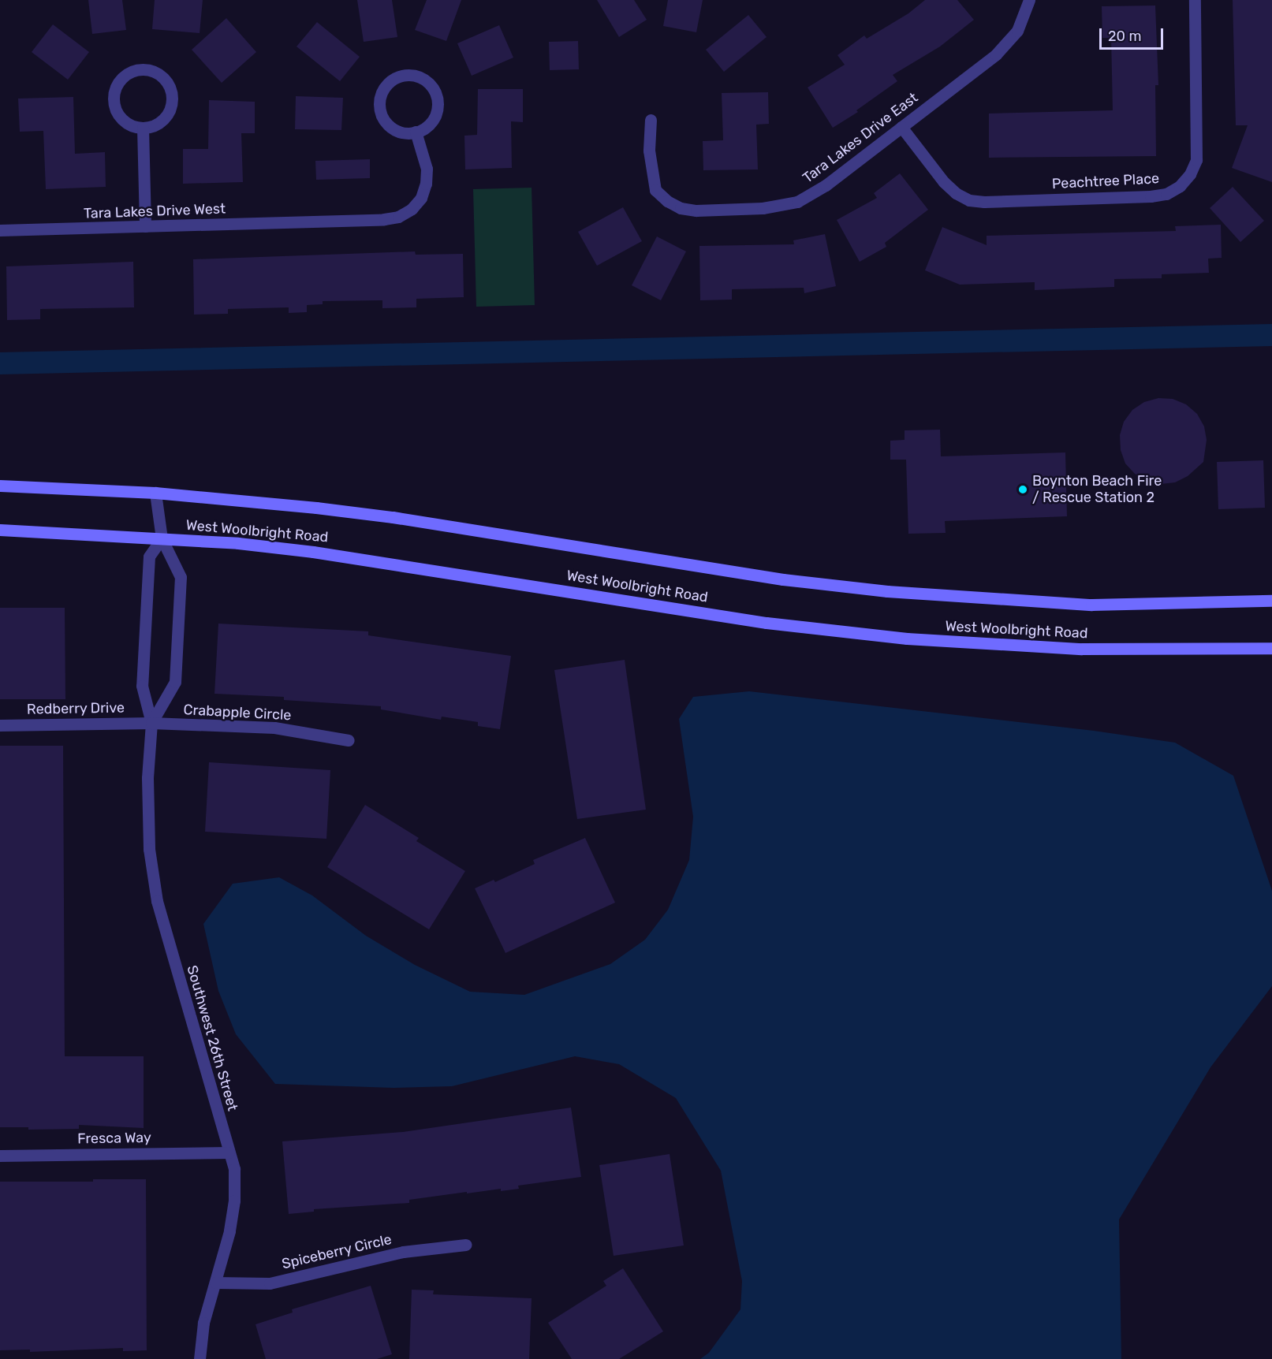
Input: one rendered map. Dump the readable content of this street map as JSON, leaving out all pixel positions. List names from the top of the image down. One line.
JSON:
{"streets":{"main road":["West Woolbright Road"],"street":["Tara Lakes Drive East","Peachtree Place","Tara Lakes Drive West","Redberry Drive","Crabapple Circle","Southwest 26th Street","Fresca Way","Spiceberry Circle"]},"crossings":[["Tara Lakes Drive East","Peachtree Place"],["West Woolbright Road","Southwest 26th Street"],["Redberry Drive","Crabapple Circle"],["Redberry Drive","Southwest 26th Street"],["Crabapple Circle","Southwest 26th Street"],["Southwest 26th Street","Fresca Way"],["Southwest 26th Street","Spiceberry Circle"]],"places":["Boynton Beach Fire / Rescue Station 2"],"scale_bar":"20 m"}
